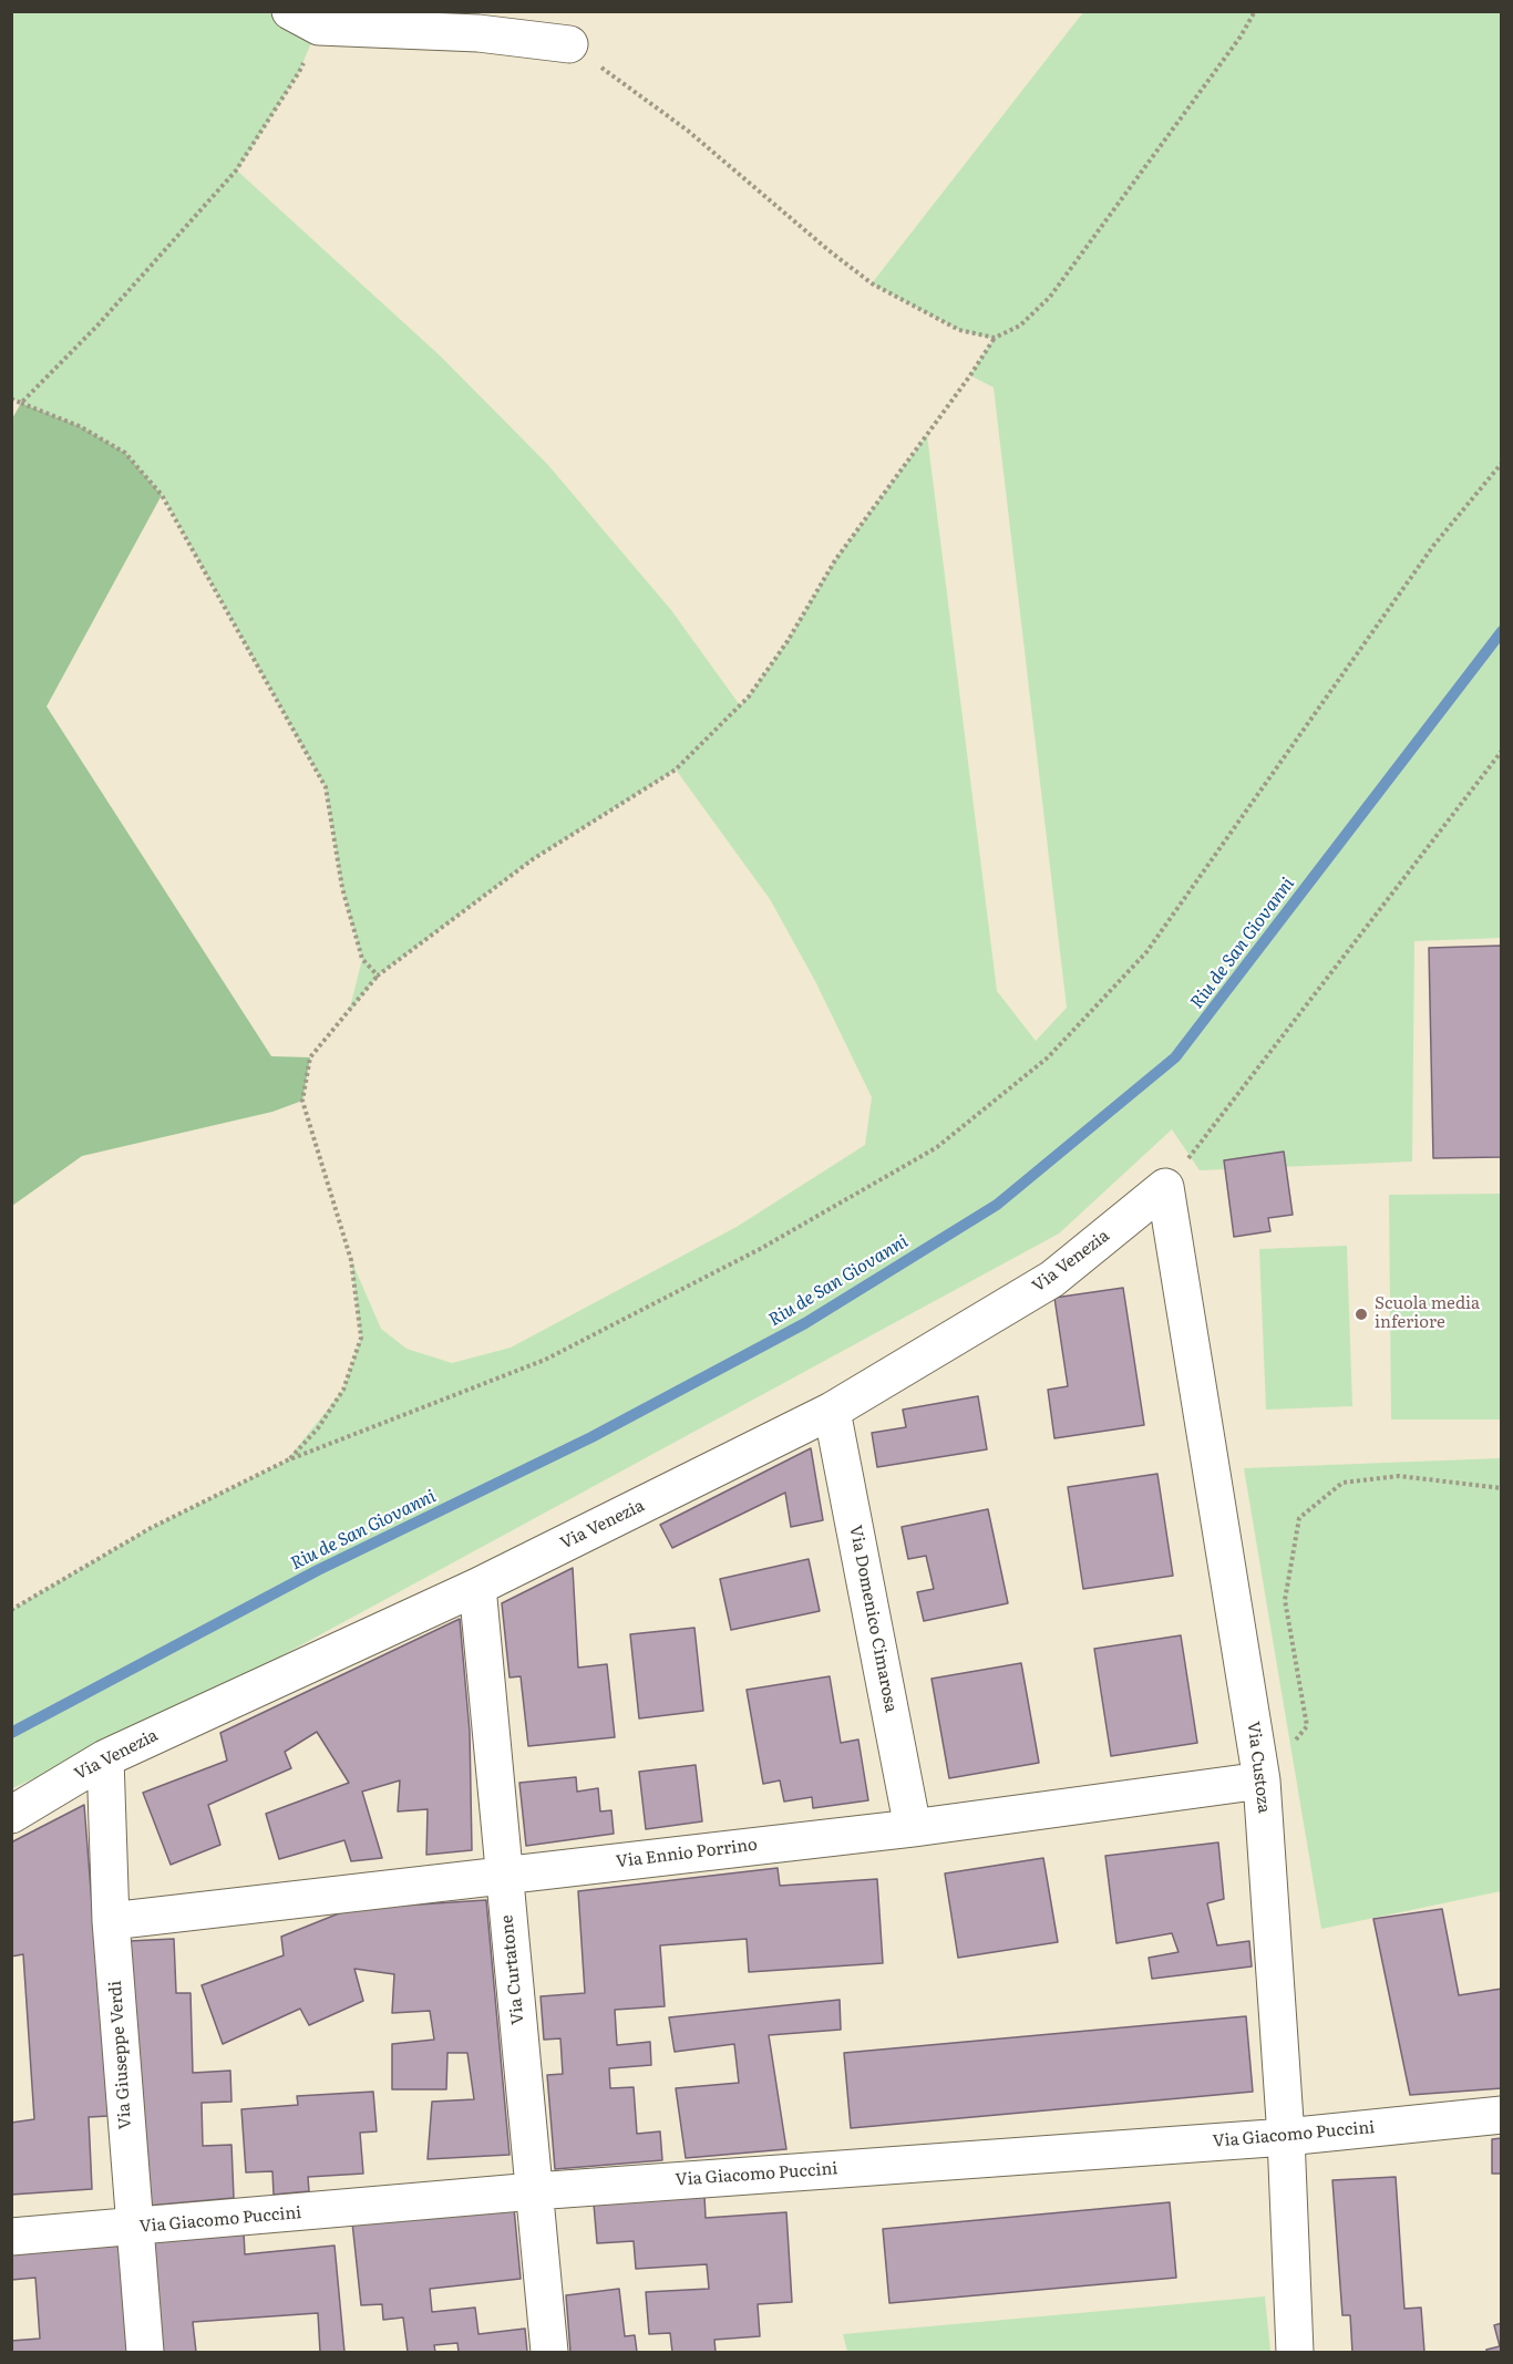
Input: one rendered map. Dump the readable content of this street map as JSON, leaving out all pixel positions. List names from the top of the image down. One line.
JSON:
{"streets":{"street":["Via Venezia","Via Domenico Cimarosa","Via Custoza","Via Ennio Porrino","Via Curtatone","Via Giuseppe Verdi","Via Giacomo Puccini"]},"crossings":[["Via Venezia","Via Domenico Cimarosa"],["Via Venezia","Via Custoza"],["Via Venezia","Via Curtatone"],["Via Venezia","Via Giuseppe Verdi"],["Via Domenico Cimarosa","Via Ennio Porrino"],["Via Custoza","Via Ennio Porrino"],["Via Custoza","Via Giacomo Puccini"],["Via Ennio Porrino","Via Curtatone"],["Via Ennio Porrino","Via Giuseppe Verdi"],["Via Curtatone","Via Giacomo Puccini"],["Via Giuseppe Verdi","Via Giacomo Puccini"]],"water":["Riu de San Giovanni"],"places":["Scuola media inferiore"]}
